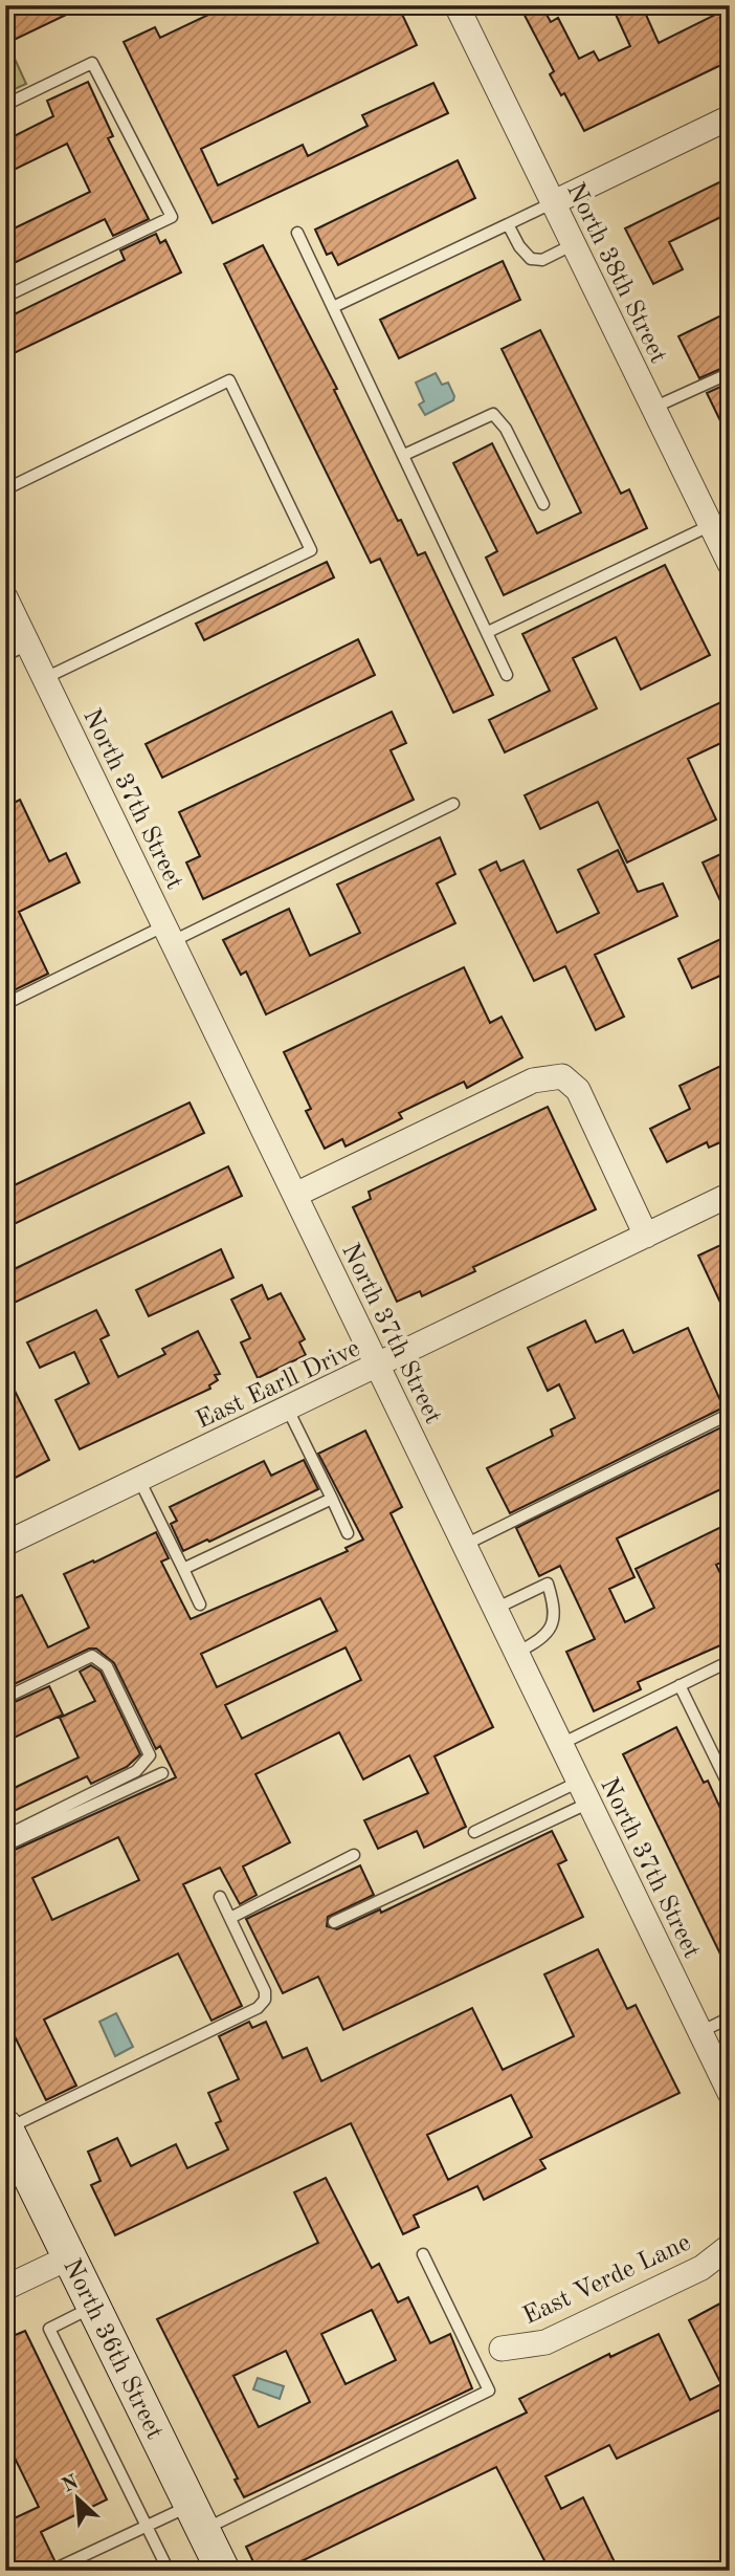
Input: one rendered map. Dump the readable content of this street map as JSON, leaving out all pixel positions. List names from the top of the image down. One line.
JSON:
{"streets":{"main road":["North 36th Street"],"street":["North 38th Street","North 37th Street","East Earll Drive","East Verde Lane"]},"crossings":[["North 37th Street","East Earll Drive"]],"north":"top left"}
